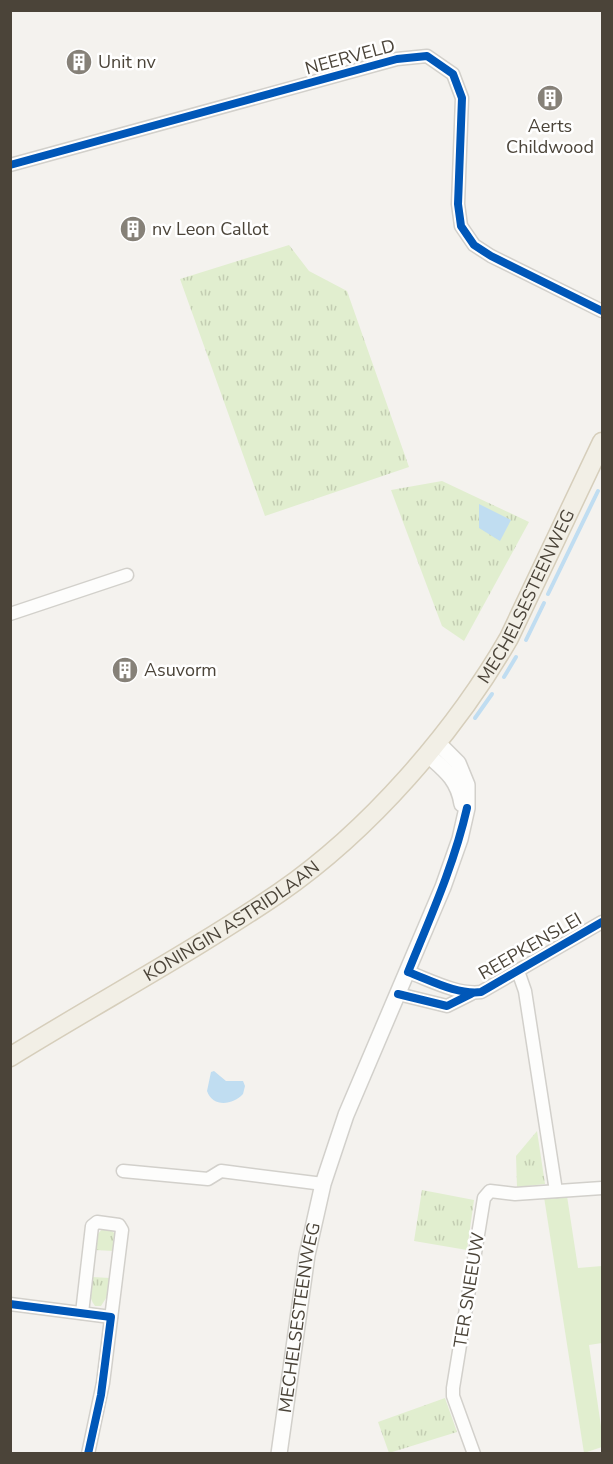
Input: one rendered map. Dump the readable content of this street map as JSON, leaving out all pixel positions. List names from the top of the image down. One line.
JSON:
{"streets":{"main road":["MECHELSESTEENWEG","KONINGIN ASTRIDLAAN"],"street":["NEERVELD","REEPKENSLEI","TER SNEEUW"]},"crossings":[["MECHELSESTEENWEG","KONINGIN ASTRIDLAAN"],["MECHELSESTEENWEG","REEPKENSLEI"]],"places":{"building":["Unit nv","Aerts Childwood","nv Leon Callot","Asuvorm"]}}
